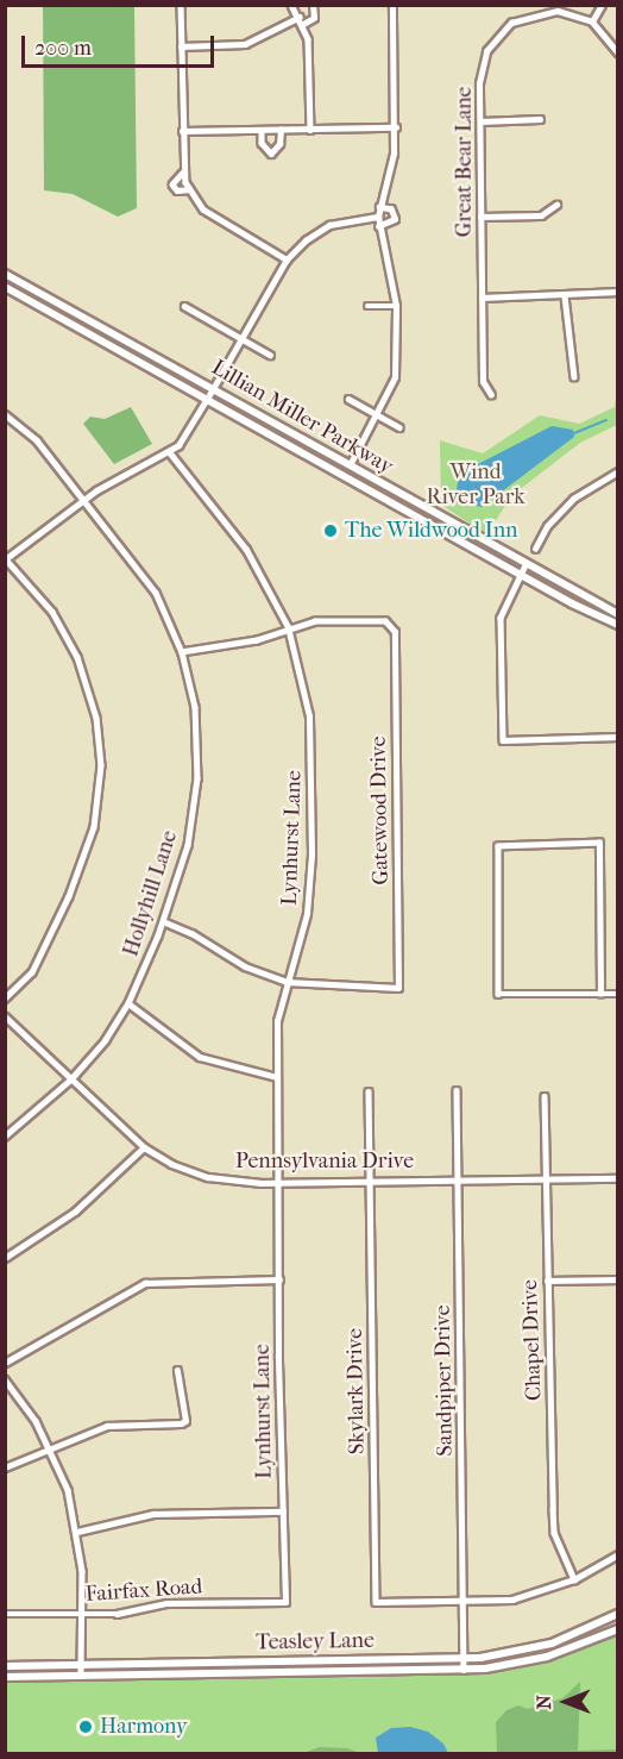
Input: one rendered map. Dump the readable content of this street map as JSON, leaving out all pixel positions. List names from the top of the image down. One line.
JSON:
{"streets":{"main road":["Lillian Miller Parkway","Teasley Lane"],"street":["Great Bear Lane","Gatewood Drive","Lynhurst Lane","Hollyhill Lane","Pennsylvania Drive","Chapel Drive","Sandpiper Drive","Skylark Drive","Fairfax Road"]},"crossings":[["Gatewood Drive","Lynhurst Lane"],["Lynhurst Lane","Pennsylvania Drive"],["Lynhurst Lane","Fairfax Road"],["Hollyhill Lane","Pennsylvania Drive"],["Pennsylvania Drive","Chapel Drive"],["Pennsylvania Drive","Sandpiper Drive"],["Pennsylvania Drive","Skylark Drive"],["Sandpiper Drive","Skylark Drive"],["Sandpiper Drive","Teasley Lane"]],"parks":["Wind River Park"],"places":["The Wildwood Inn","Harmony"],"scale_bar":"200 m","north":"left"}
